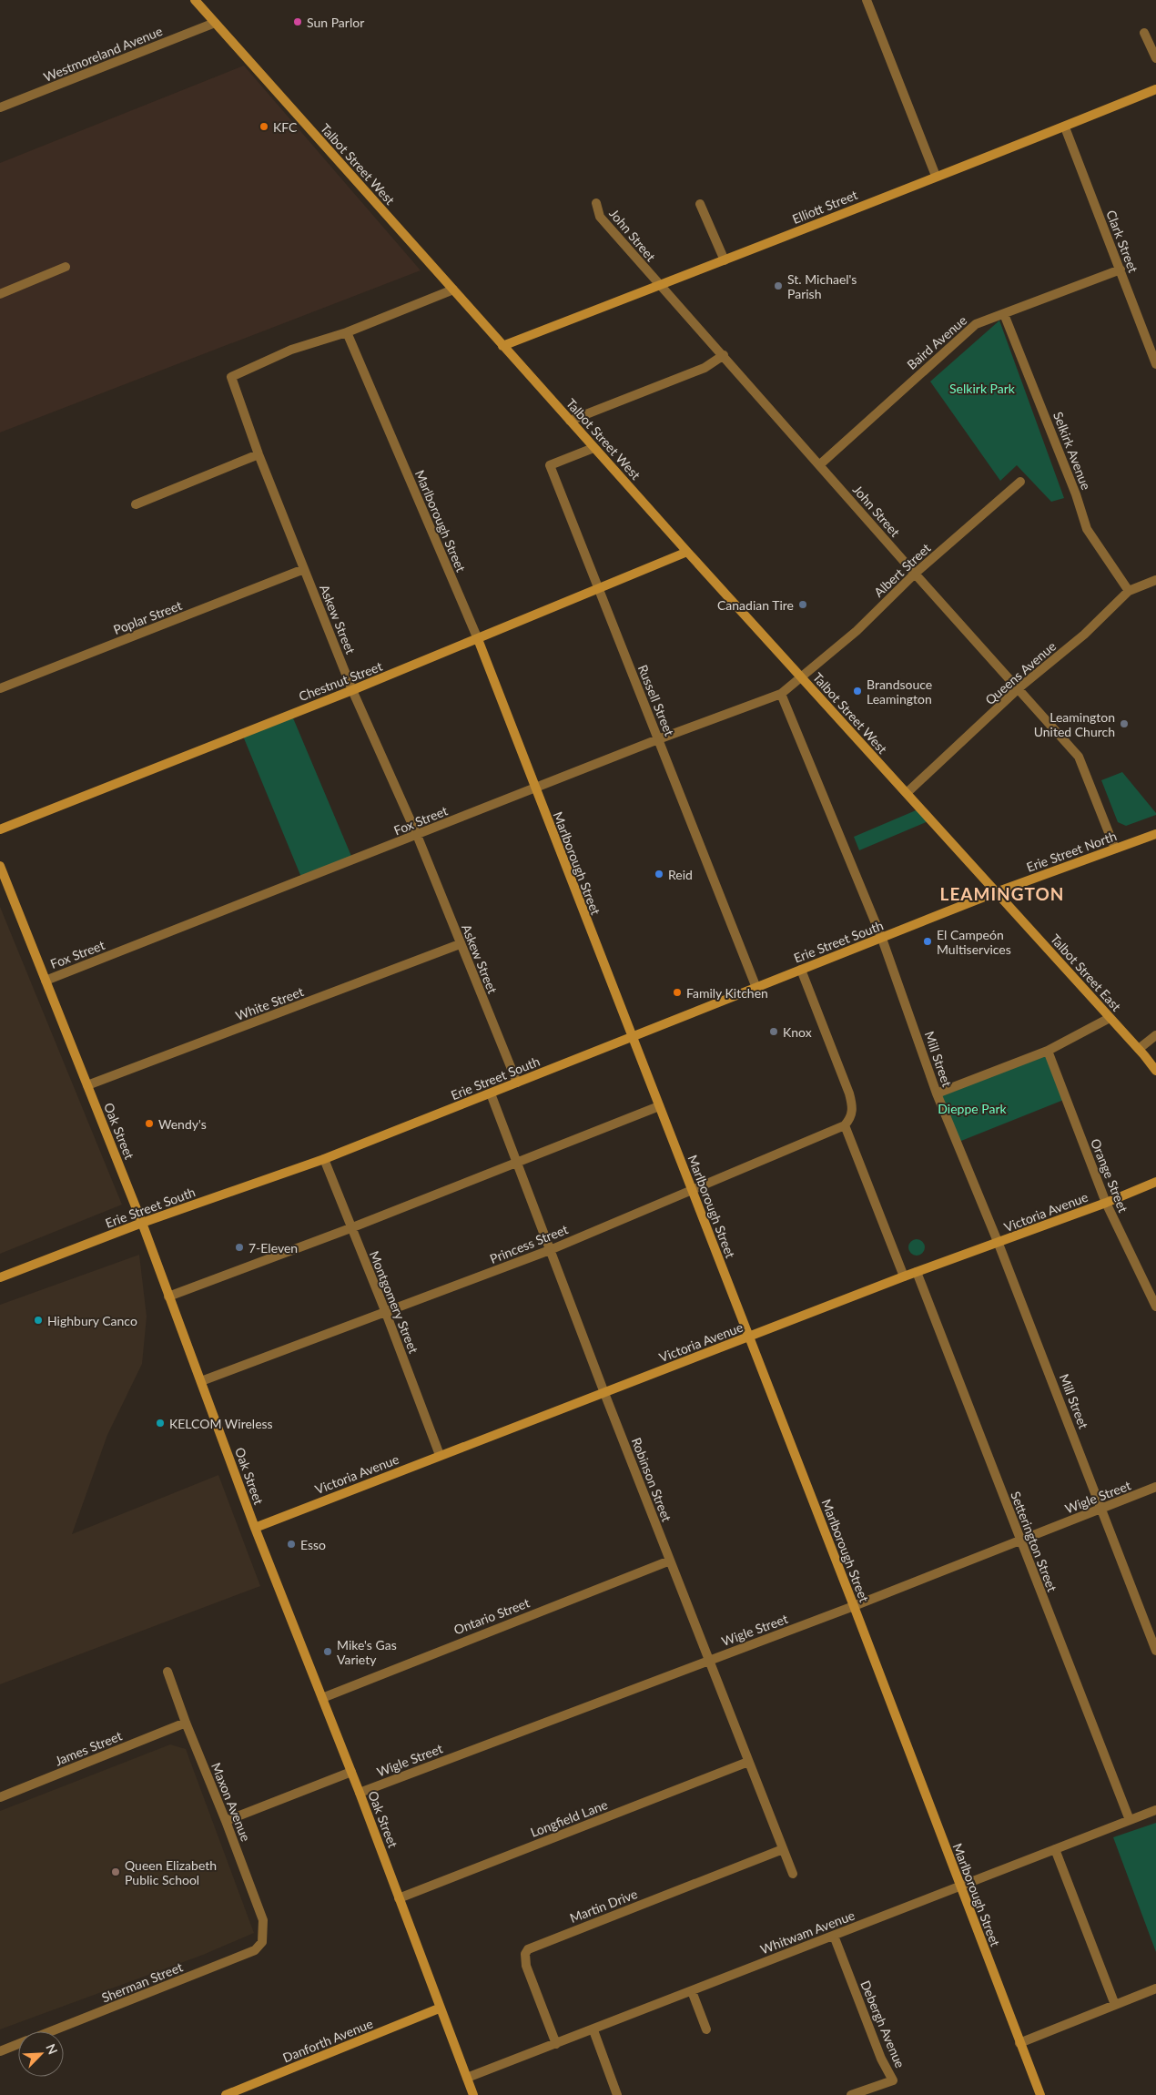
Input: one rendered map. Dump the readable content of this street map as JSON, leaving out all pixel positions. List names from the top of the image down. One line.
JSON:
{"streets":{"street":["Westmoreland Avenue","Talbot Street West","Elliott Street","John Street","Clark Street","Baird Avenue","Selkirk Avenue","Marlborough Street","Albert Street","Poplar Street","Askew Street","Queens Avenue","Chestnut Street","Russell Street","Fox Street","Erie Street North","Erie Street South","Talbot Street East","White Street","Mill Street","Oak Street","Orange Street","Victoria Avenue","Princess Street","Montgomery Street","Robinson Street","Wigle Street","Setterington Street","Ontario Street","James Street","Maxon Avenue","Longfield Lane","Martin Drive","Whitwam Avenue","Sherman Street","Debergh Avenue","Danforth Avenue"]},"crossings":[["Westmoreland Avenue","Talbot Street West"],["Talbot Street West","Elliott Street"],["Talbot Street West","Albert Street"],["Talbot Street West","Queens Avenue"],["Talbot Street West","Chestnut Street"],["Talbot Street West","Russell Street"],["Talbot Street West","Fox Street"],["Talbot Street West","Erie Street North"],["Talbot Street West","Erie Street South"],["Talbot Street West","Talbot Street East"],["Elliott Street","John Street"],["Elliott Street","Clark Street"],["John Street","Baird Avenue"],["John Street","Albert Street"],["John Street","Queens Avenue"],["John Street","Erie Street North"],["Clark Street","Baird Avenue"],["Baird Avenue","Selkirk Avenue"],["Selkirk Avenue","Queens Avenue"],["Marlborough Street","Askew Street"],["Marlborough Street","Chestnut Street"],["Marlborough Street","Fox Street"],["Marlborough Street","Erie Street South"],["Marlborough Street","Victoria Avenue"],["Marlborough Street","Princess Street"],["Marlborough Street","Wigle Street"],["Marlborough Street","Whitwam Avenue"],["Albert Street","Fox Street"],["Poplar Street","Askew Street"],["Askew Street","Chestnut Street"],["Askew Street","Fox Street"],["Askew Street","Erie Street South"],["Askew Street","White Street"],["Chestnut Street","Russell Street"],["Russell Street","Fox Street"],["Russell Street","Erie Street South"],["Fox Street","Mill Street"],["Fox Street","Oak Street"],["Erie Street North","Erie Street South"],["Erie Street North","Talbot Street East"],["Erie Street South","Talbot Street East"],["Erie Street South","Mill Street"],["Erie Street South","Oak Street"],["Erie Street South","Montgomery Street"],["Erie Street South","Robinson Street"],["White Street","Oak Street"],["Mill Street","Victoria Avenue"],["Mill Street","Wigle Street"],["Oak Street","Victoria Avenue"],["Oak Street","Princess Street"],["Oak Street","Wigle Street"],["Oak Street","Ontario Street"],["Oak Street","Longfield Lane"],["Oak Street","Whitwam Avenue"],["Oak Street","Danforth Avenue"],["Orange Street","Victoria Avenue"],["Victoria Avenue","Montgomery Street"],["Victoria Avenue","Robinson Street"],["Victoria Avenue","Setterington Street"],["Princess Street","Montgomery Street"],["Princess Street","Robinson Street"],["Robinson Street","Wigle Street"],["Robinson Street","Ontario Street"],["Robinson Street","Longfield Lane"],["Robinson Street","Martin Drive"],["Wigle Street","Setterington Street"],["Setterington Street","Whitwam Avenue"],["James Street","Maxon Avenue"],["Maxon Avenue","Sherman Street"],["Martin Drive","Whitwam Avenue"],["Whitwam Avenue","Debergh Avenue"]],"districts":["LEAMINGTON"],"parks":["Selkirk Park","Dieppe Park"],"places":["Sun Parlor","KFC","St. Michael's Parish","Canadian Tire","Brandsouce Leamington","Leamington United Church","Reid","El Campeón Multiservices","Family Kitchen","Knox","Wendy's","7-Eleven","Highbury Canco","KELCOM Wireless","Esso","Mike's Gas Variety","Queen Elizabeth Public School"],"north":"top right"}
